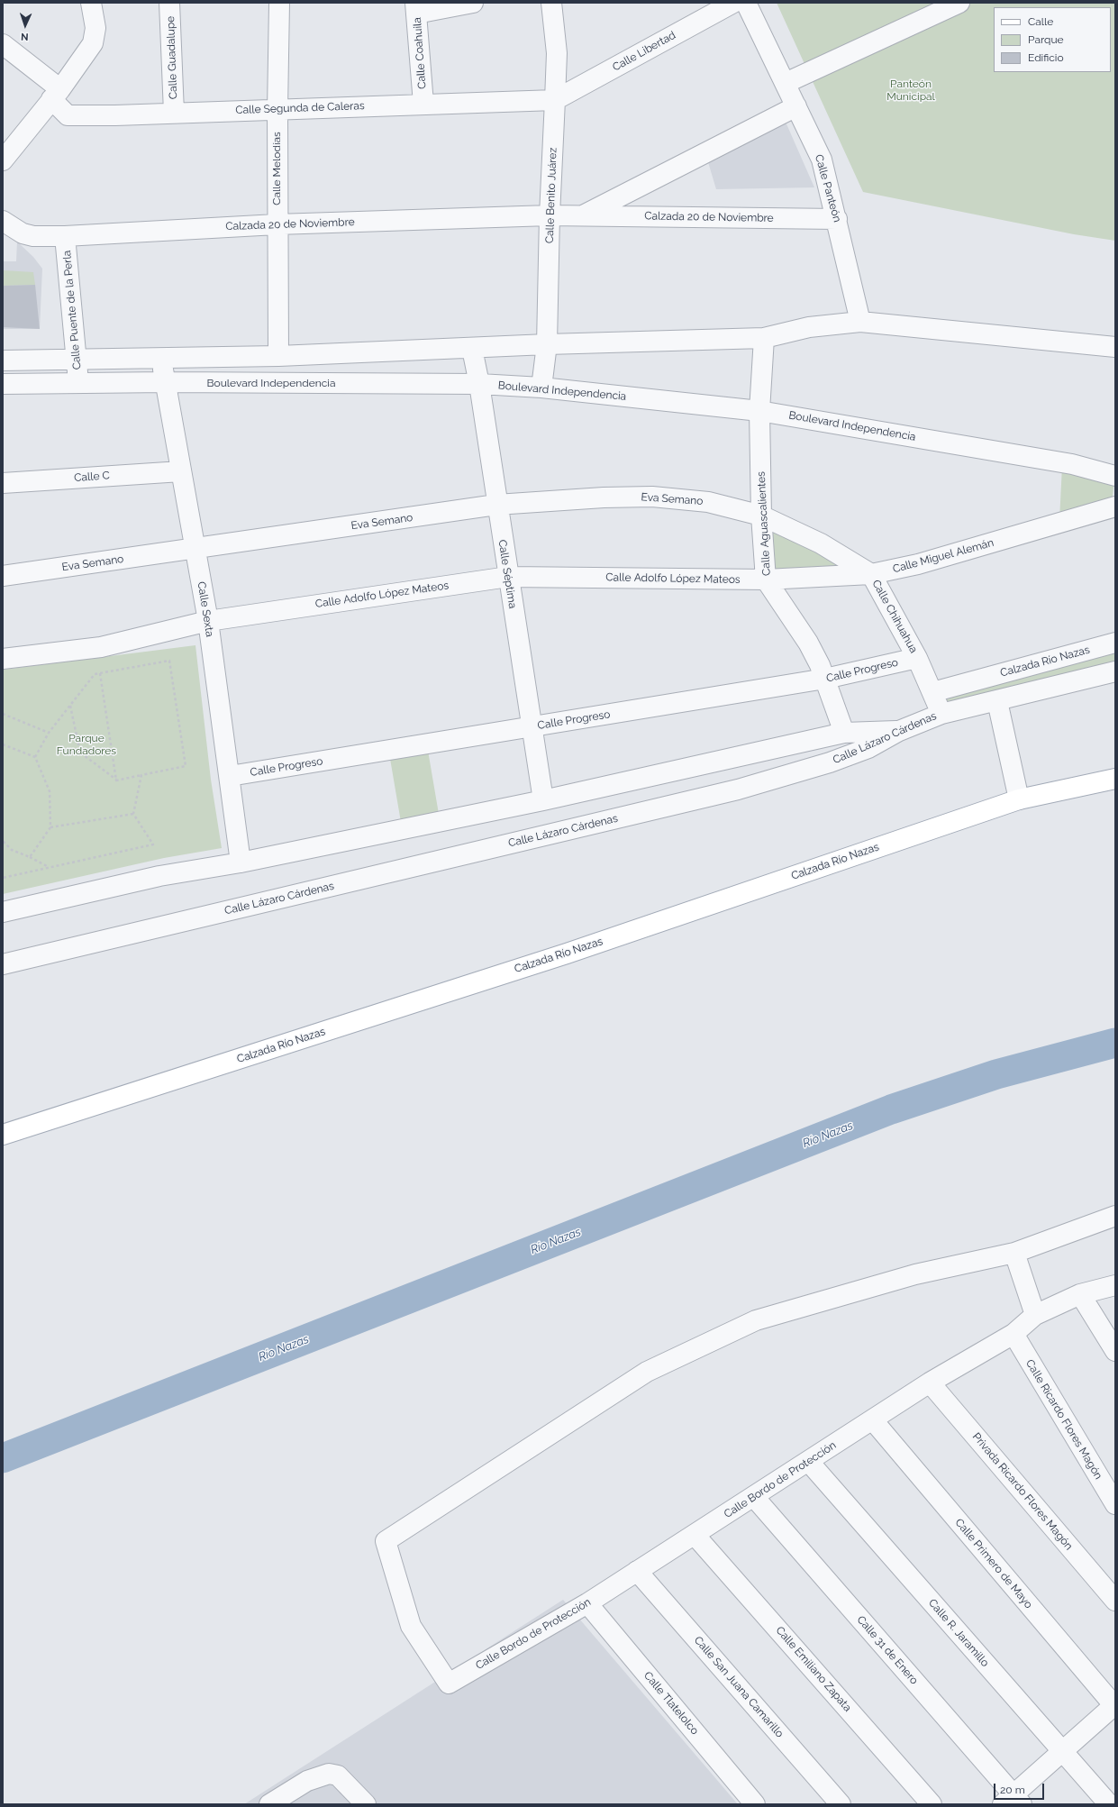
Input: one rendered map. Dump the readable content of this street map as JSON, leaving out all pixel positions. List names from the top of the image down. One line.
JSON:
{"streets":{"main road":["Calzada Río Nazas"],"street":["Calle Libertad","Calle Coahuila","Calle Guadalupe","Calle Segunda de Caleras","Calle Melodías","Calle Panteón","Calle Benito Juárez","Calzada 20 de Noviembre","Calle Puente de la Perla","Boulevard Independencia","Calle C","Eva Semano","Calle Aguascalientes","Calle Miguel Alemán","Calle Séptima","Calle Adolfo López Mateos","Calle Sexta","Calle Chihuahua","Calle Progreso","Calle Lázaro Cárdenas","Calle Ricardo Flores Magón","Calle Bordo de Protección","Privada Ricardo Flores Magón","Calle Primero de Mayo","Calle R. Jaramillo","Calle 31 de Enero","Calle Emiliano Zapata","Calle San Juana Camarillo","Calle Tlatelolco"]},"crossings":[["Calle Libertad","Calle Segunda de Caleras"],["Calle Libertad","Calle Benito Juárez"],["Calle Coahuila","Calle Segunda de Caleras"],["Calle Guadalupe","Calle Segunda de Caleras"],["Calle Segunda de Caleras","Calle Melodías"],["Calle Segunda de Caleras","Calle Benito Juárez"],["Calle Melodías","Calzada 20 de Noviembre"],["Calle Panteón","Calzada 20 de Noviembre"],["Calle Benito Juárez","Calzada 20 de Noviembre"],["Calle Benito Juárez","Boulevard Independencia"],["Calzada 20 de Noviembre","Calle Puente de la Perla"],["Calle Puente de la Perla","Boulevard Independencia"],["Boulevard Independencia","Calle Aguascalientes"],["Boulevard Independencia","Calle Séptima"],["Boulevard Independencia","Calle Sexta"],["Calle C","Calle Sexta"],["Eva Semano","Calle Aguascalientes"],["Eva Semano","Calle Séptima"],["Eva Semano","Calle Sexta"],["Eva Semano","Calle Chihuahua"],["Calle Aguascalientes","Calle Miguel Alemán"],["Calle Aguascalientes","Calle Adolfo López Mateos"],["Calle Aguascalientes","Calle Chihuahua"],["Calle Aguascalientes","Calle Progreso"],["Calle Miguel Alemán","Calle Adolfo López Mateos"],["Calle Miguel Alemán","Calle Chihuahua"],["Calle Séptima","Calle Adolfo López Mateos"],["Calle Séptima","Calle Progreso"],["Calle Adolfo López Mateos","Calle Sexta"],["Calle Sexta","Calle Progreso"],["Calle Chihuahua","Calzada Río Nazas"],["Calle Chihuahua","Calle Progreso"],["Calle Chihuahua","Calle Lázaro Cárdenas"],["Calle Ricardo Flores Magón","Calle Bordo de Protección"],["Calle Bordo de Protección","Privada Ricardo Flores Magón"],["Calle Bordo de Protección","Calle Primero de Mayo"],["Calle Bordo de Protección","Calle R. Jaramillo"],["Calle Bordo de Protección","Calle 31 de Enero"],["Calle Bordo de Protección","Calle Emiliano Zapata"],["Calle Bordo de Protección","Calle San Juana Camarillo"],["Calle Bordo de Protección","Calle Tlatelolco"]],"water":["Río Nazas"],"parks":["Panteón Municipal","Parque Fundadores"],"legend":["Calle","Parque","Edificio"],"scale_bar":"20 m","north":"bottom"}
